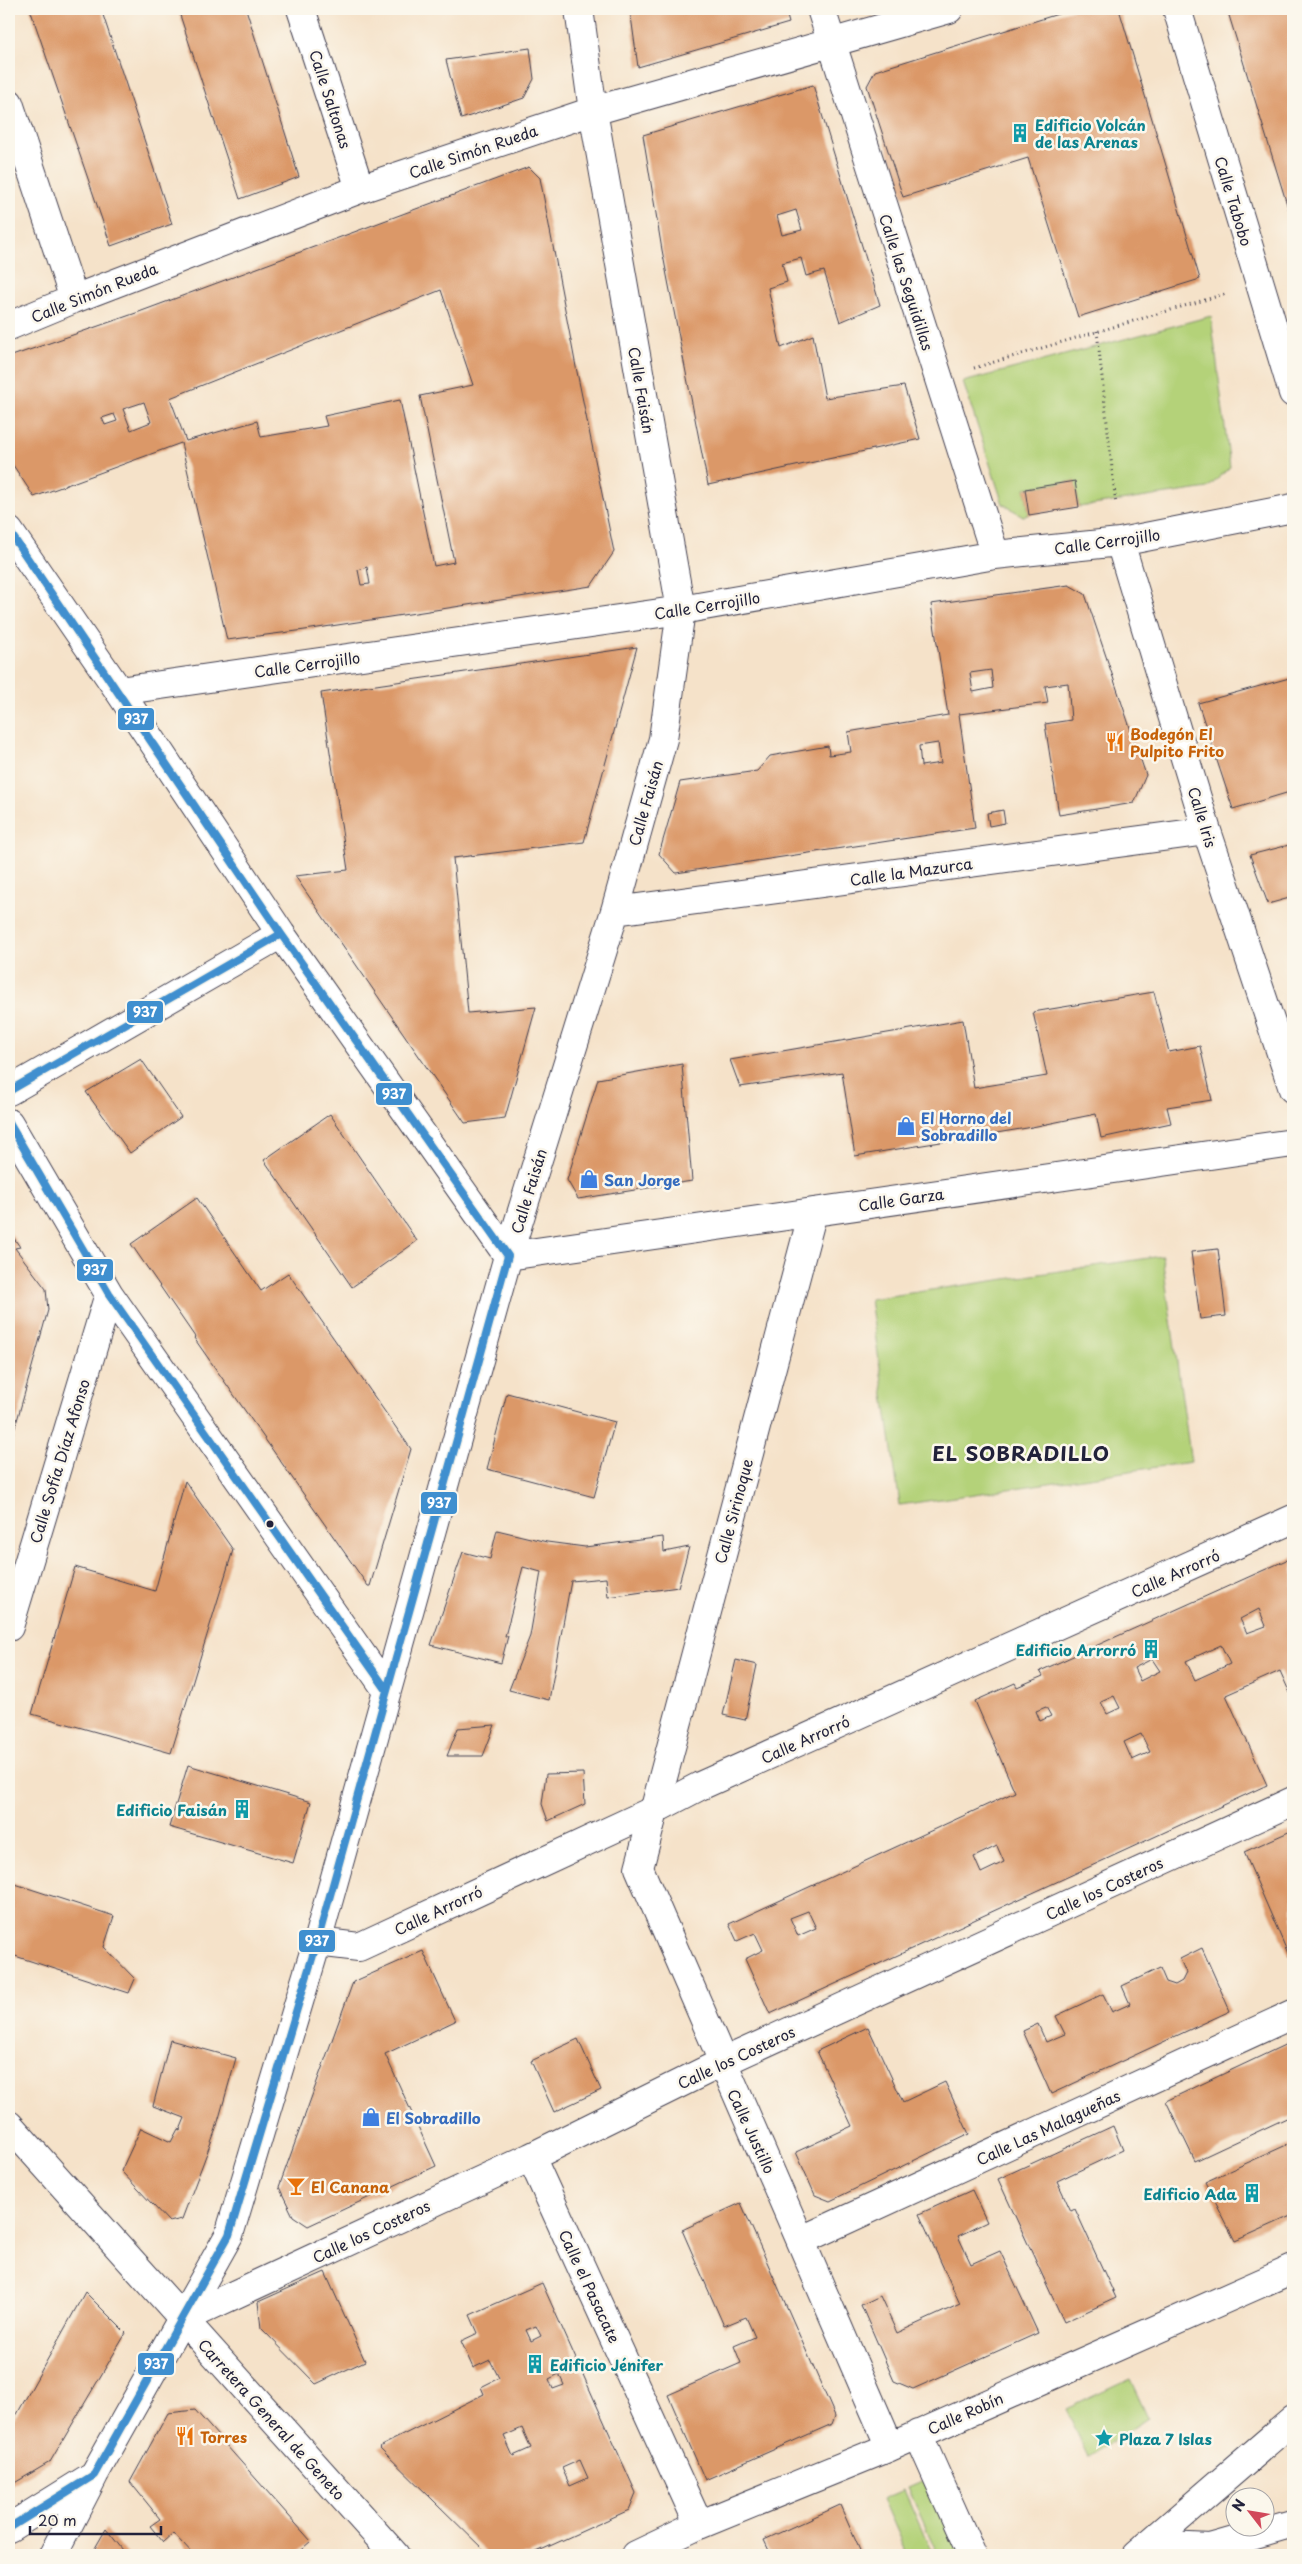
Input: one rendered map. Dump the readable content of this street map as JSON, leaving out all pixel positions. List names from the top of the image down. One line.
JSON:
{"streets":{"street":["Calle Saltonas","Calle Simón Rueda","Calle Tabobo","Calle las Seguidillas","Calle Faisán","Calle Cerrojillo","Calle Iris","Calle la Mazurca","Calle Garza","Calle Sofía Díaz Afonso","Calle Sirinoque","Calle Arrorró","Calle los Costeros","Calle Las Malagueñas","Calle Justillo","Calle el Pasacate","Calle Robín","Carretera General de Geneto"]},"crossings":[["Calle Saltonas","Calle Simón Rueda"],["Calle Simón Rueda","Calle las Seguidillas"],["Calle Simón Rueda","Calle Faisán"],["Calle las Seguidillas","Calle Cerrojillo"],["Calle Faisán","Calle Cerrojillo"],["Calle Faisán","Calle la Mazurca"],["Calle Faisán","Calle Garza"],["Calle Faisán","Calle Arrorró"],["Calle Faisán","Calle los Costeros"],["Calle Faisán","Carretera General de Geneto"],["Calle Cerrojillo","Calle Iris"],["Calle Iris","Calle la Mazurca"],["Calle Garza","Calle Sirinoque"],["Calle Sirinoque","Calle Arrorró"],["Calle Sirinoque","Calle Justillo"],["Calle Arrorró","Calle Justillo"],["Calle los Costeros","Calle Justillo"],["Calle los Costeros","Calle el Pasacate"],["Calle los Costeros","Carretera General de Geneto"],["Calle Las Malagueñas","Calle Justillo"],["Calle Justillo","Calle Robín"],["Calle el Pasacate","Calle Robín"]],"districts":["EL SOBRADILLO"],"places":{"building":["Edificio Volcán de las Arenas","Edificio Arrorró","Edificio Faisán","Edificio Ada","Edificio Jénifer"],"restaurant":["Bodegón El Pulpito Frito","Torres"],"shop":["El Horno del Sobradillo","San Jorge","El Sobradillo"],"bar":["El Canana"],"place":["Plaza 7 Islas"]},"lines":["transit line 937"],"scale_bar":"20 m","north":"top left"}
